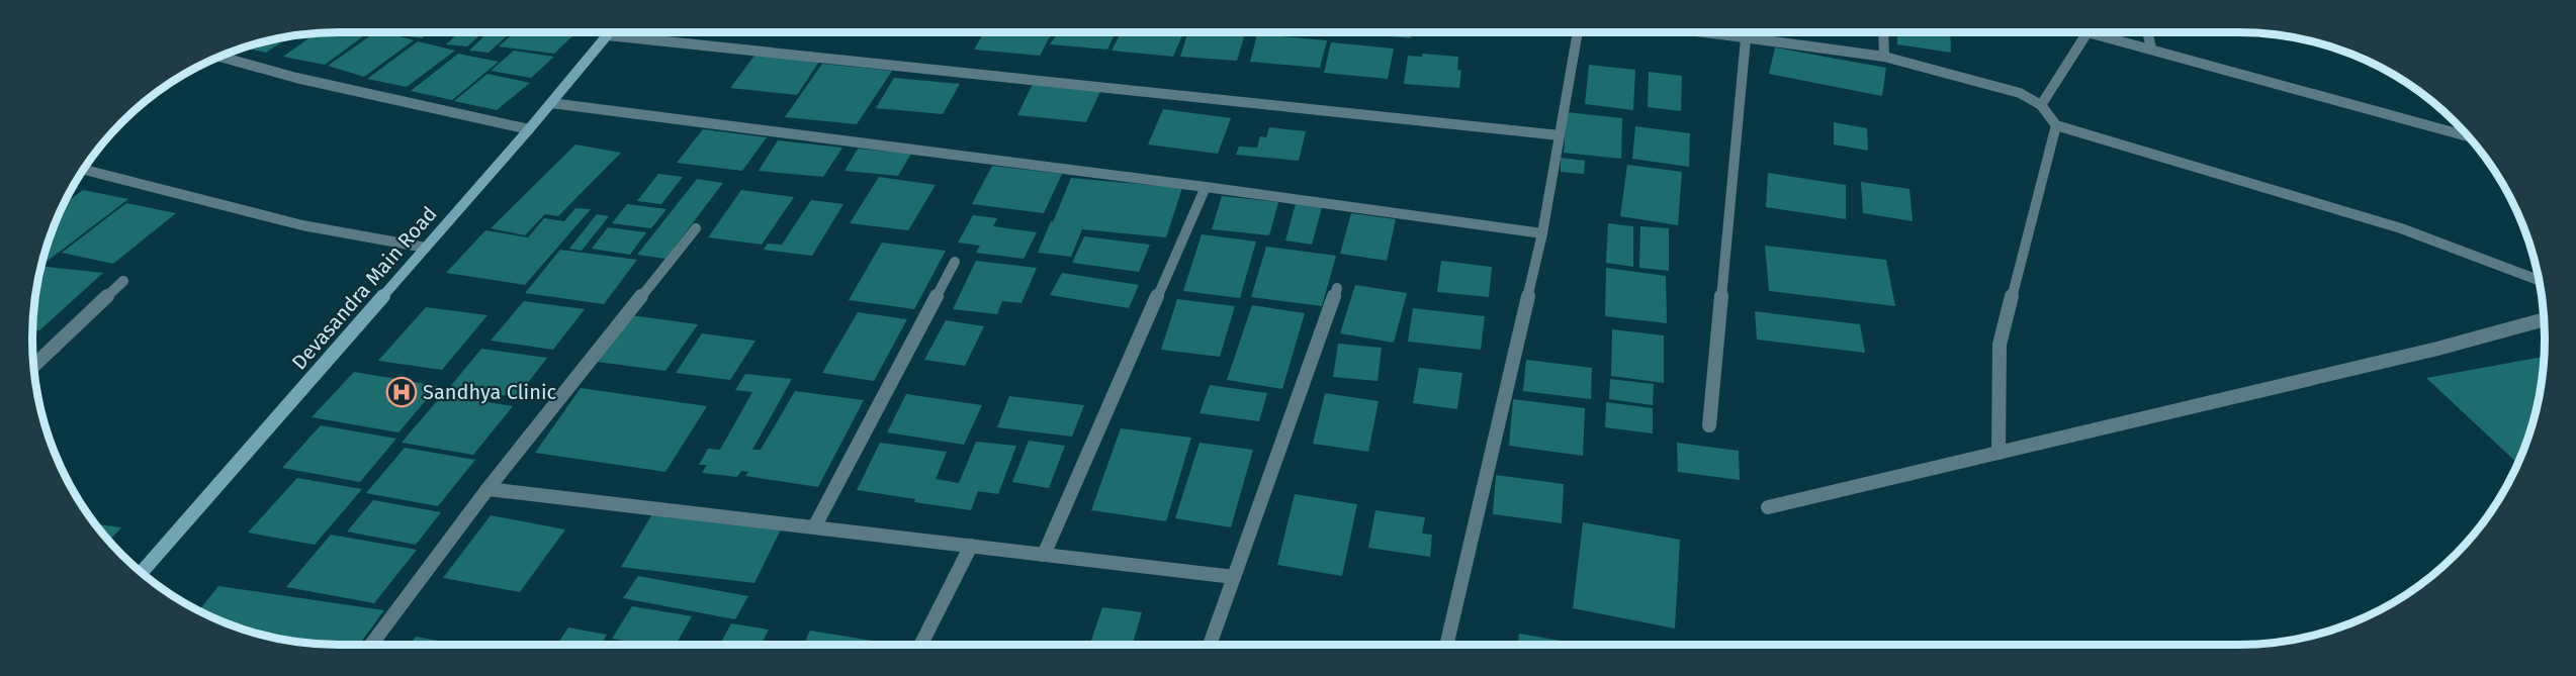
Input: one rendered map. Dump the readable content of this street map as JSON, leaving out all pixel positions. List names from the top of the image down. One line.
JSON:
{"streets":{"main road":["Devasandra Main Road"]},"places":{"hospital":["Sandhya Clinic"]}}
